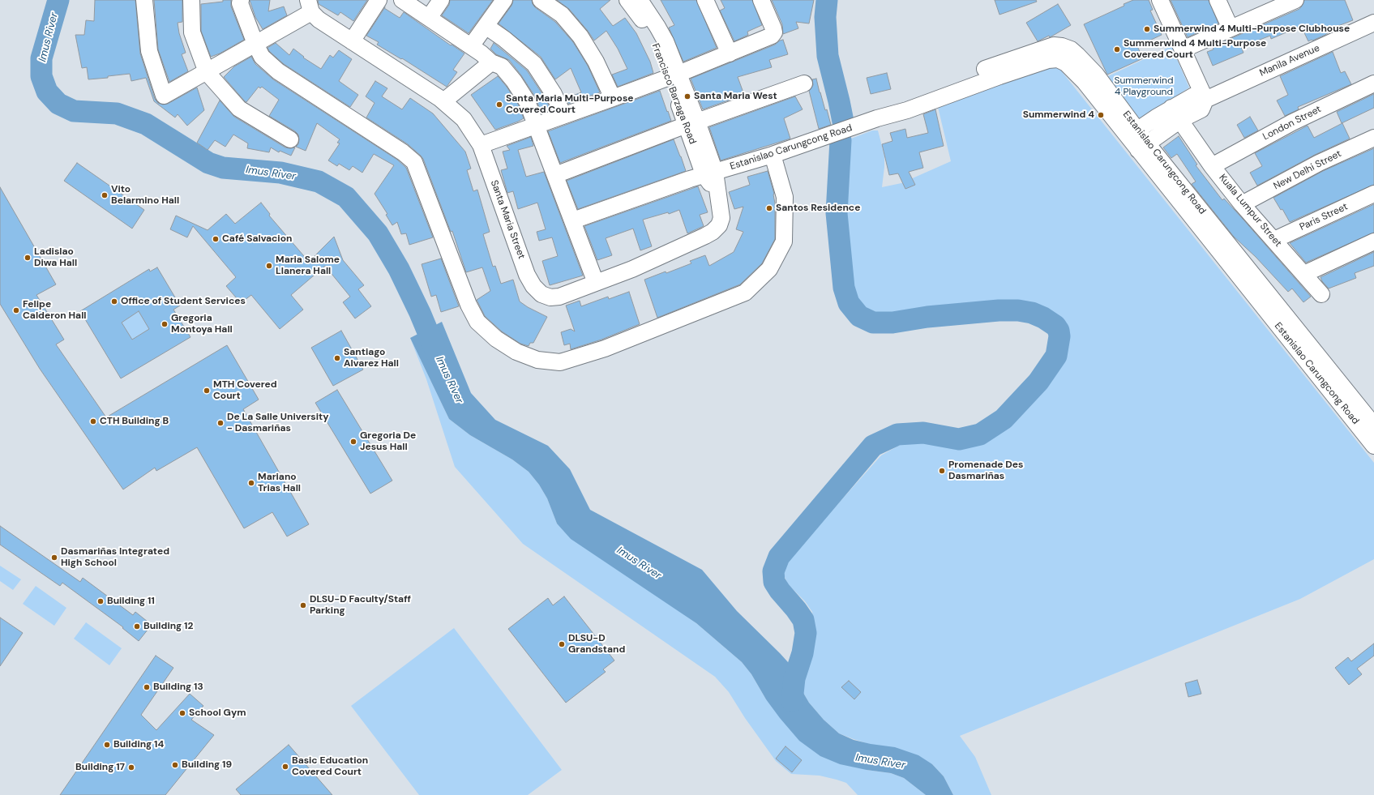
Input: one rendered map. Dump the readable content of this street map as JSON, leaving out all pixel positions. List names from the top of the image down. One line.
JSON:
{"streets":{"street":["Manila Avenue","Francisco Barzaga Road","London Street","Estanislao Carungcong Road","New Delhi Street","Kuala Lumpur Street","Paris Street","Santa Maria Street"]},"crossings":[["Francisco Barzaga Road","Estanislao Carungcong Road"],["Francisco Barzaga Road","Santa Maria Street"],["London Street","Kuala Lumpur Street"],["Estanislao Carungcong Road","Santa Maria Street"],["New Delhi Street","Kuala Lumpur Street"],["Kuala Lumpur Street","Paris Street"]],"water":["Imus River"],"parks":["Summerwind 4 Playground"],"places":["Summerwind 4 Multi-Purpose Clubhouse","Summerwind 4 Multi-Purpose Covered Court","Santa Maria West","Santa Maria Multi-Purpose Covered Court","Summerwind 4","Vito Belarmino Hall","Santos Residence","Café Salvacion","Ladislao Diwa Hall","Maria Salome Llanera Hall","Office of Student Services","Felipe Calderon Hall","Gregoria Montoya Hall","Santiago Alvarez Hall","MTH Covered Court","CTH Building B","De La Salle University - Dasmariñas","Gregoria De Jesus Hall","Promenade Des Dasmariñas","Mariano Trias Hall","Dasmariñas Integrated High School","Building 11","DLSU-D Faculty/Staff Parking","Building 12","DLSU-D Grandstand","Building 13","School Gym","Building 14","Building 19","Basic Education Covered Court","Building 17"]}
